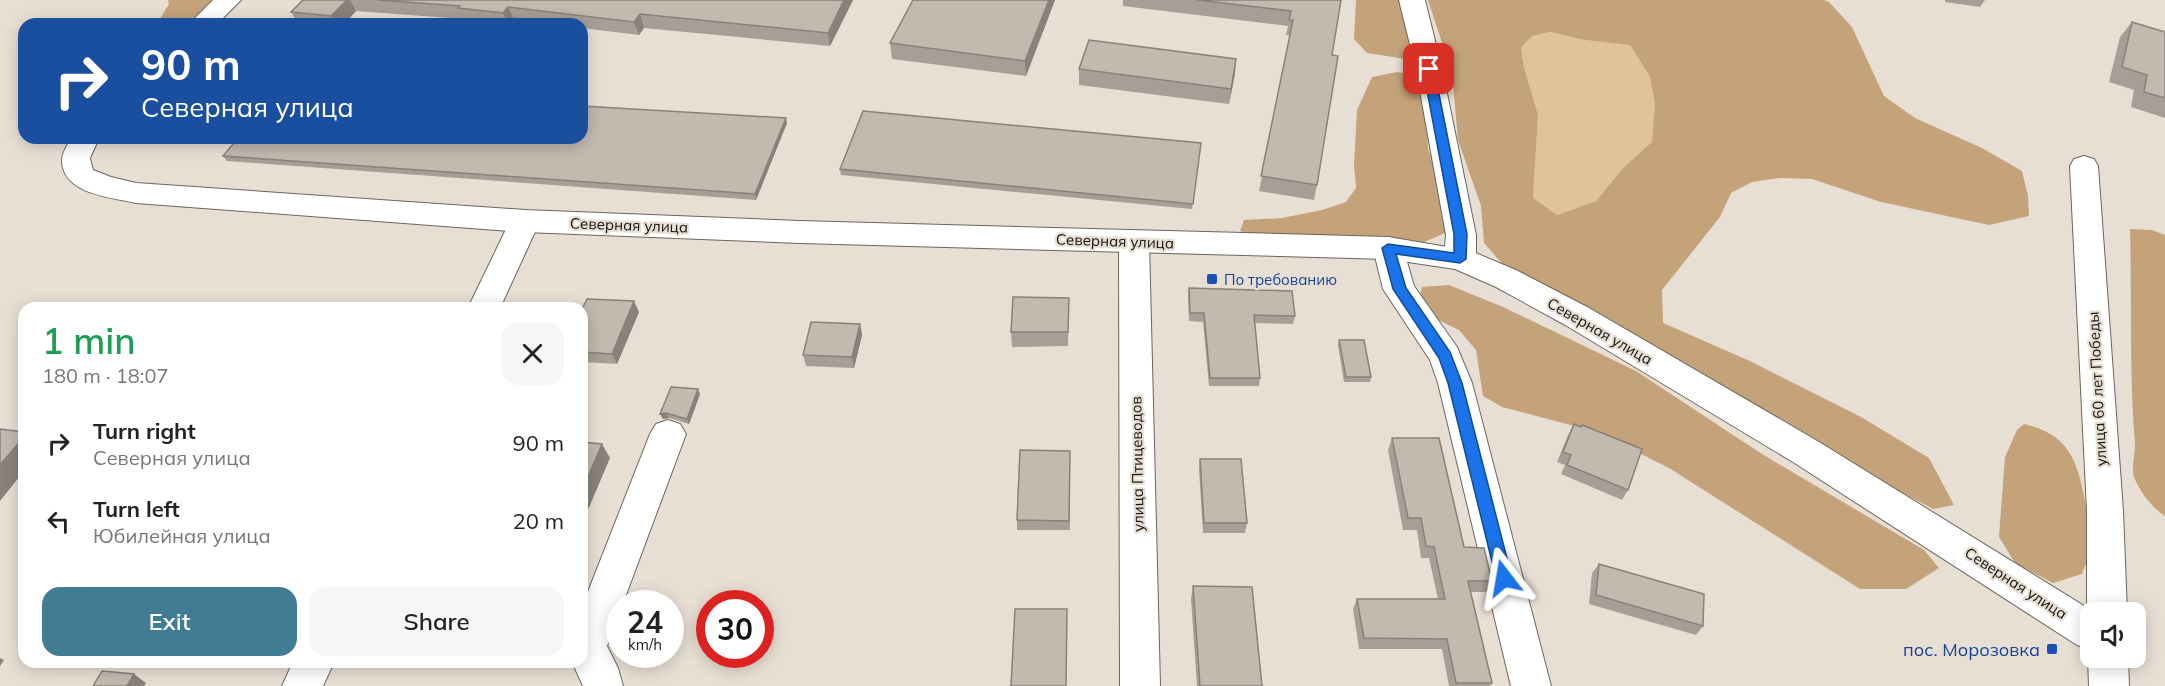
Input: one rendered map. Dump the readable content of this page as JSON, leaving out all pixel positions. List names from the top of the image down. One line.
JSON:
{"streets":{"street":["Северная улица","улица 60 лет Победы","улица Птицеводов"]},"crossings":[["Северная улица","улица Птицеводов"]],"places":{"transit":["По требованию","пос. Морозовка"]},"page":{"turn":["90 m","Северная улица"],"heading":["1 min","180 m · 18:07"],"list":[{"name":"Turn right","note":"Северная улица","value":"90 m"},{"name":"Turn left","note":"Юбилейная улица","value":"20 m"}],"buttons":["Exit","Share"],"speed":"24 km/h","limit":"30"}}
